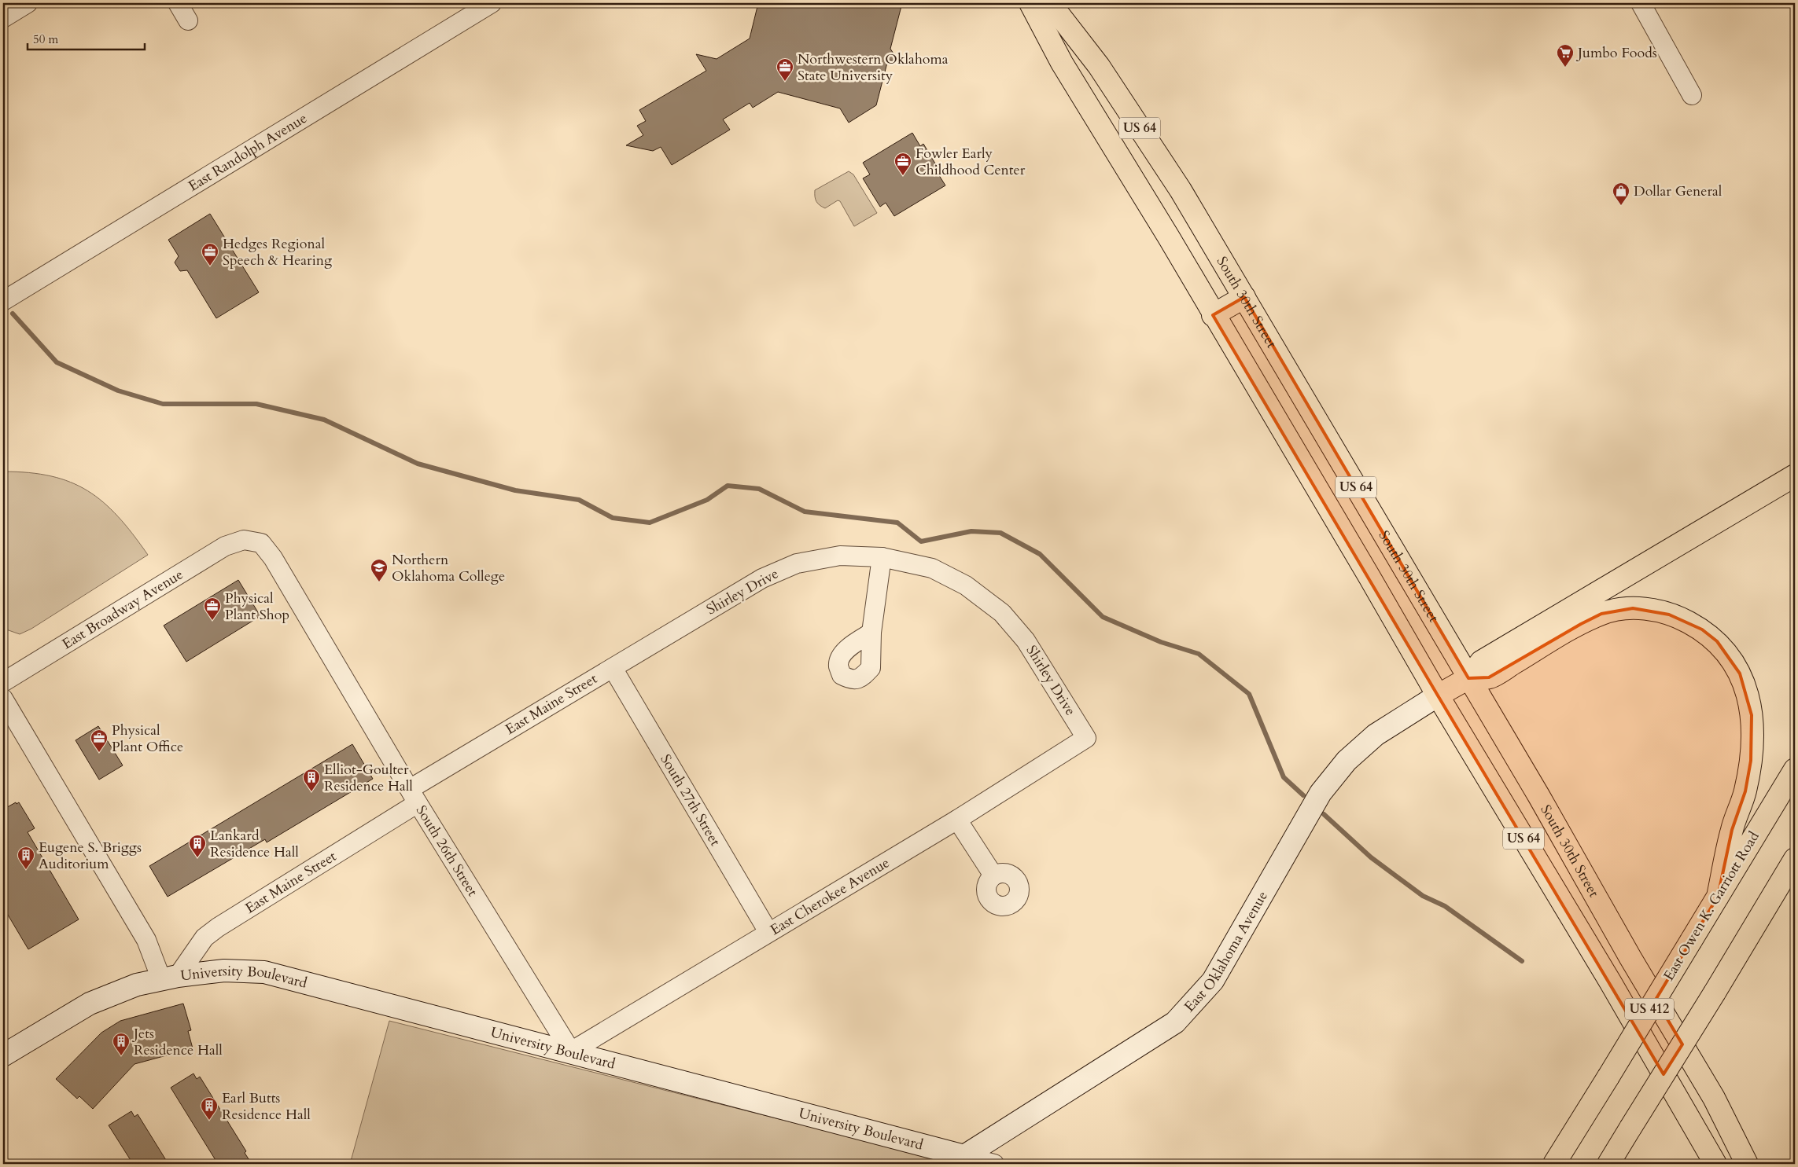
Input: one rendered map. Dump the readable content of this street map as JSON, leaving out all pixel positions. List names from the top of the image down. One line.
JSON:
{"streets":{"main road":["US 64","South 30th Street","East Owen K. Garriott Road","US 412"],"street":["East Randolph Avenue","Shirley Drive","East Broadway Avenue","East Maine Street","South 27th Street","South 26th Street","East Cherokee Avenue","East Oklahoma Avenue","University Boulevard"]},"crossings":[["US 64","East Oklahoma Avenue"],["Shirley Drive","East Maine Street"],["Shirley Drive","South 27th Street"],["Shirley Drive","East Cherokee Avenue"],["East Broadway Avenue","South 26th Street"],["East Maine Street","South 27th Street"],["East Maine Street","South 26th Street"],["East Maine Street","University Boulevard"],["South 27th Street","East Cherokee Avenue"],["South 26th Street","East Cherokee Avenue"],["South 26th Street","University Boulevard"],["East Cherokee Avenue","University Boulevard"],["East Oklahoma Avenue","University Boulevard"]],"places":{"supermarket":["Jumbo Foods"],"office":["Northwestern Oklahoma State University","Fowler Early Childhood Center","Hedges Regional Speech & Hearing","Physical Plant Shop","Physical Plant Office"],"shop":["Dollar General"],"school or university":["Northern Oklahoma College"],"building":["Elliot-Goulter Residence Hall","Lankard Residence Hall","Eugene S. Briggs Auditorium","Jets Residence Hall","Earl Butts Residence Hall"]},"scale_bar":"50 m"}
